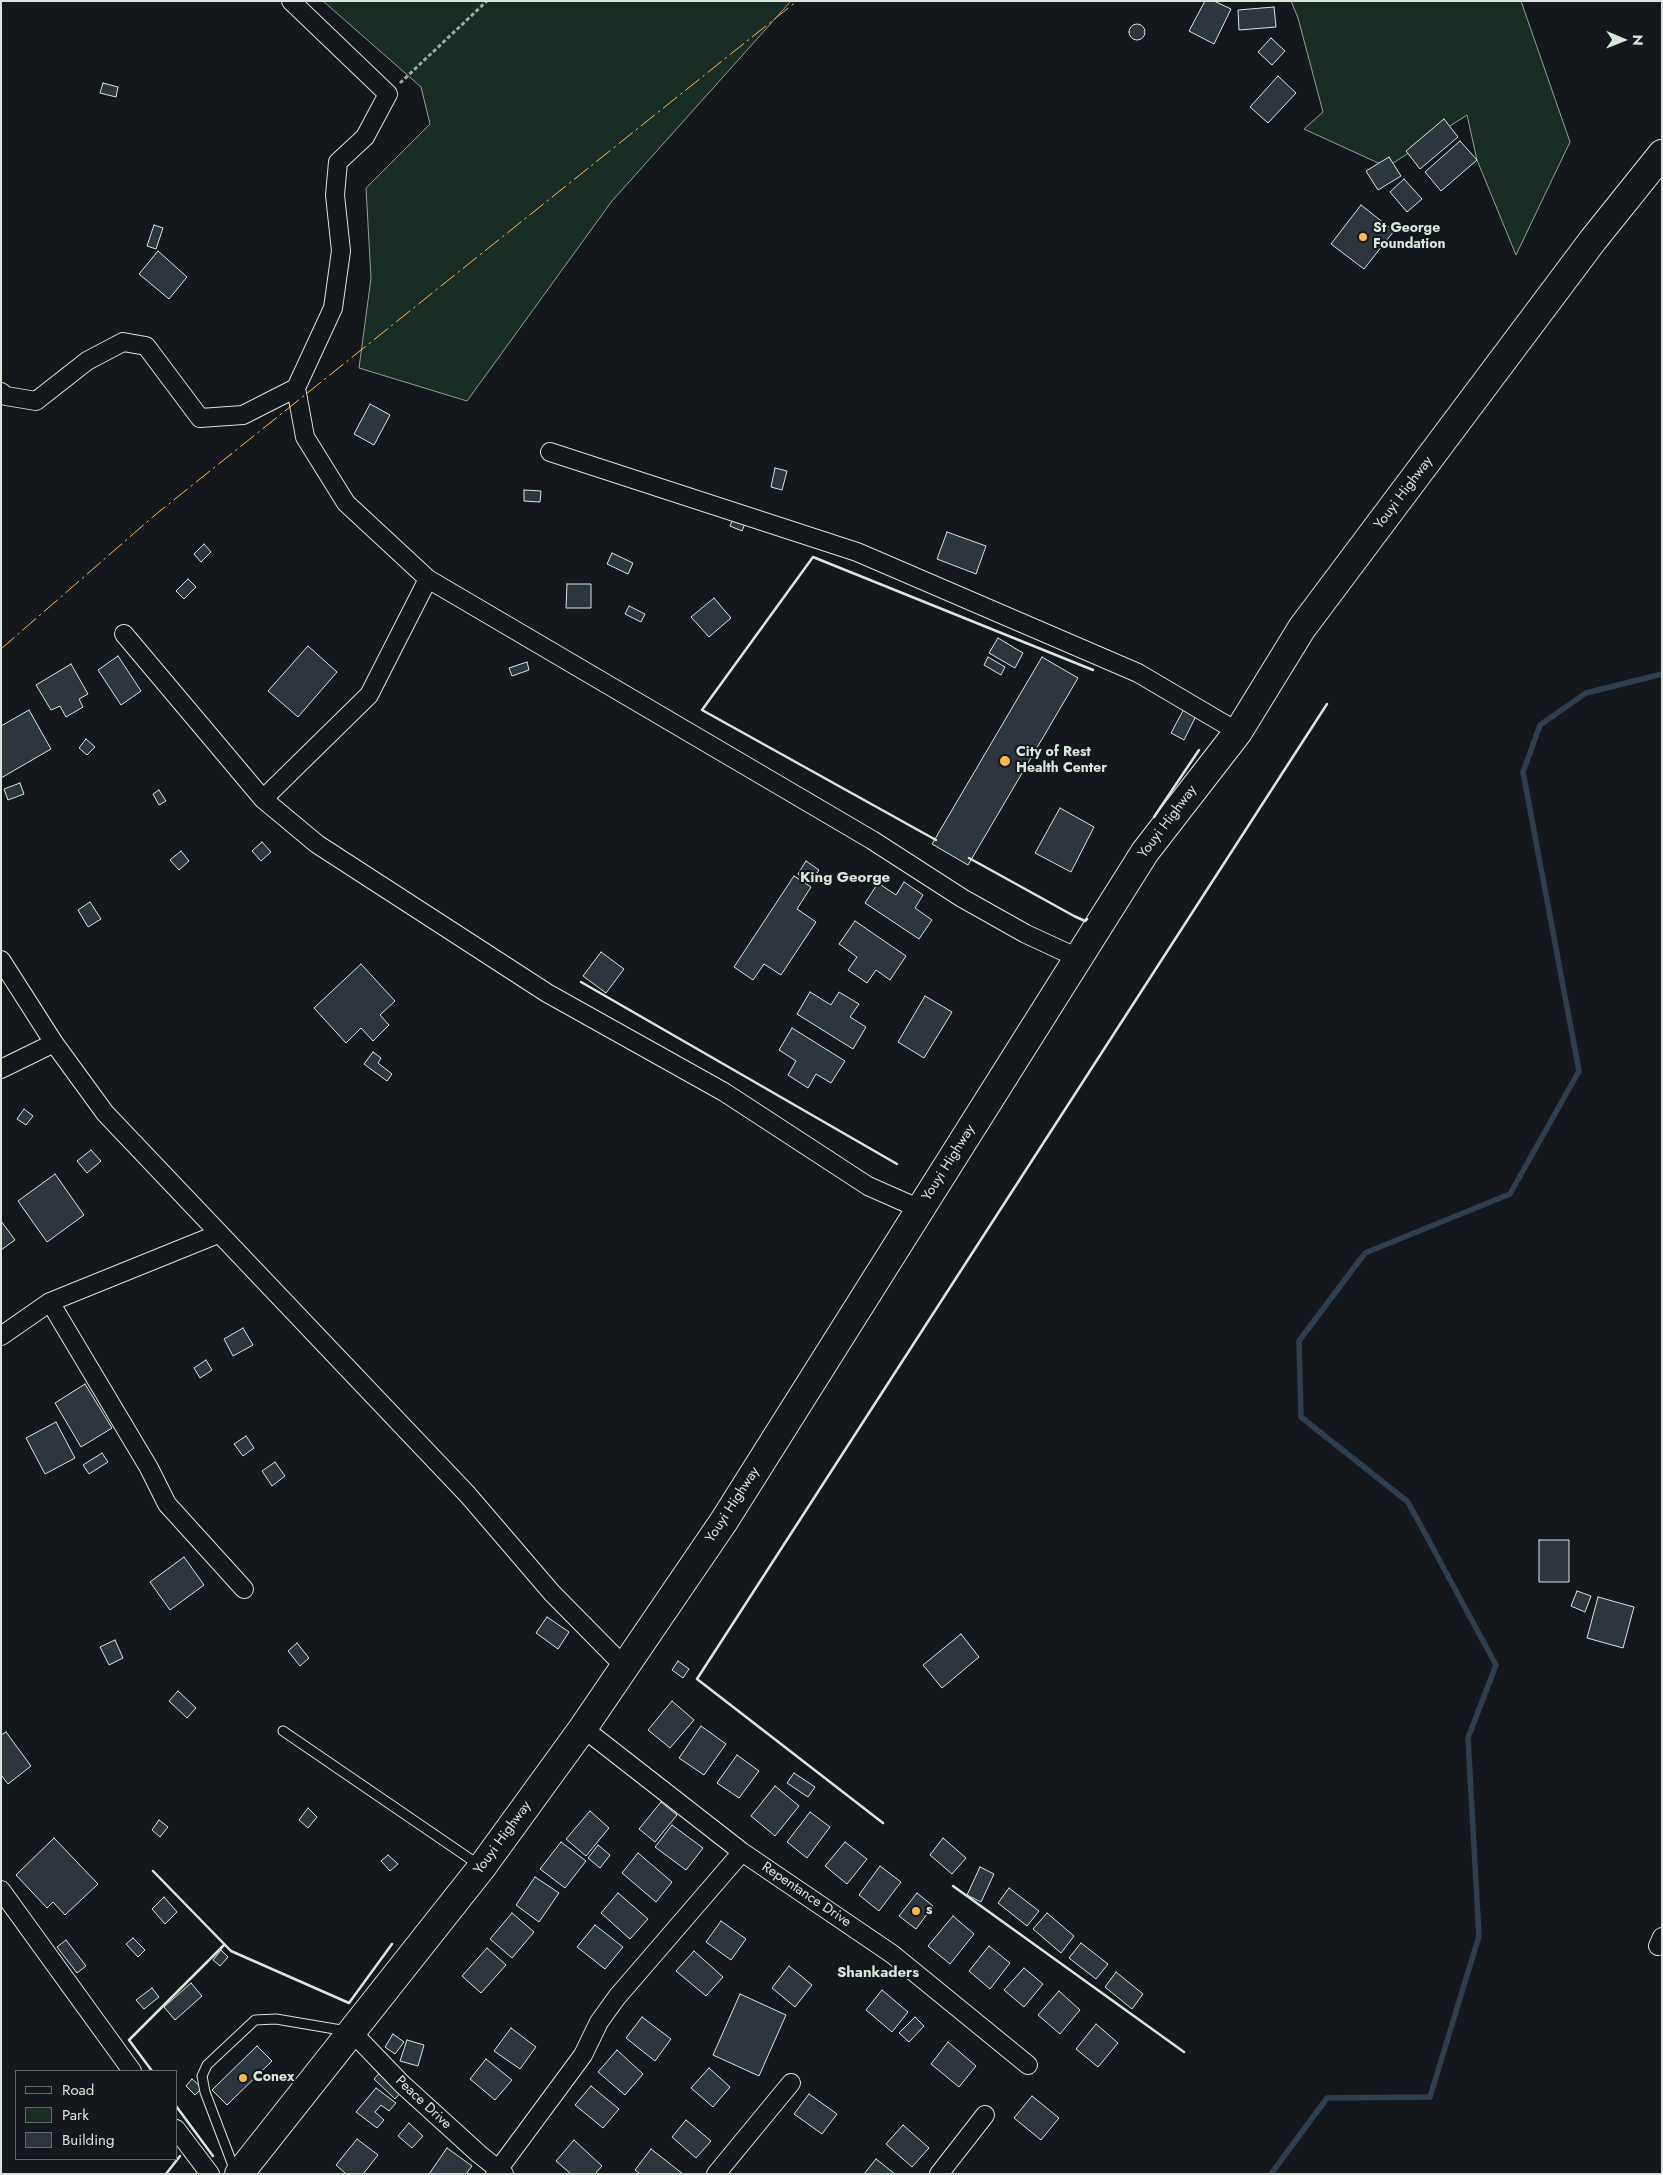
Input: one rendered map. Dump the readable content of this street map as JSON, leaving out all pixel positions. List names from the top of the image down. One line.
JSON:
{"streets":{"main road":["Youyi Highway"],"street":["Repentance Drive","Peace Drive"]},"crossings":[["Youyi Highway","Repentance Drive"],["Youyi Highway","Peace Drive"]],"districts":["King George","Shankaders"],"places":["St George Foundation","City of Rest Health Center","s","Conex"],"legend":["Road","Park","Building"],"north":"right"}
